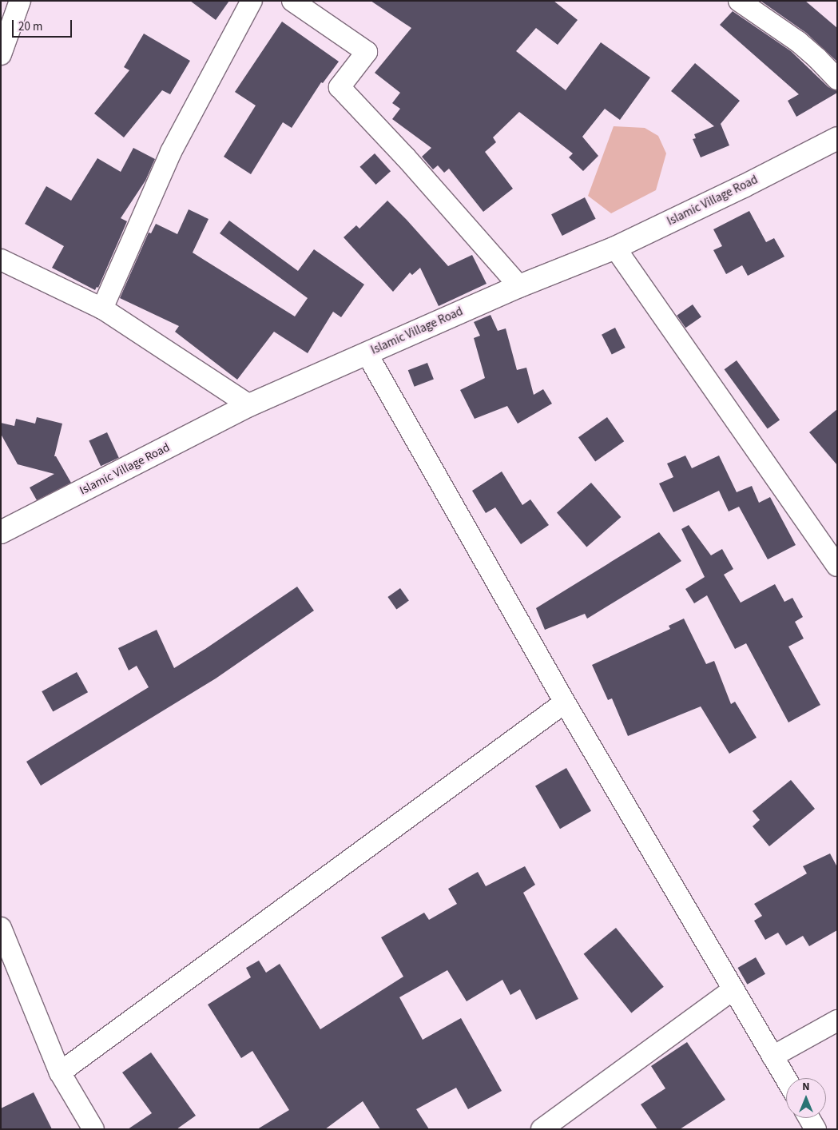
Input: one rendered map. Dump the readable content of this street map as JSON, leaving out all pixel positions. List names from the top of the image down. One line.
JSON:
{"streets":{"street":["Islamic Village Road"]},"scale_bar":"20 m","north":"top"}
